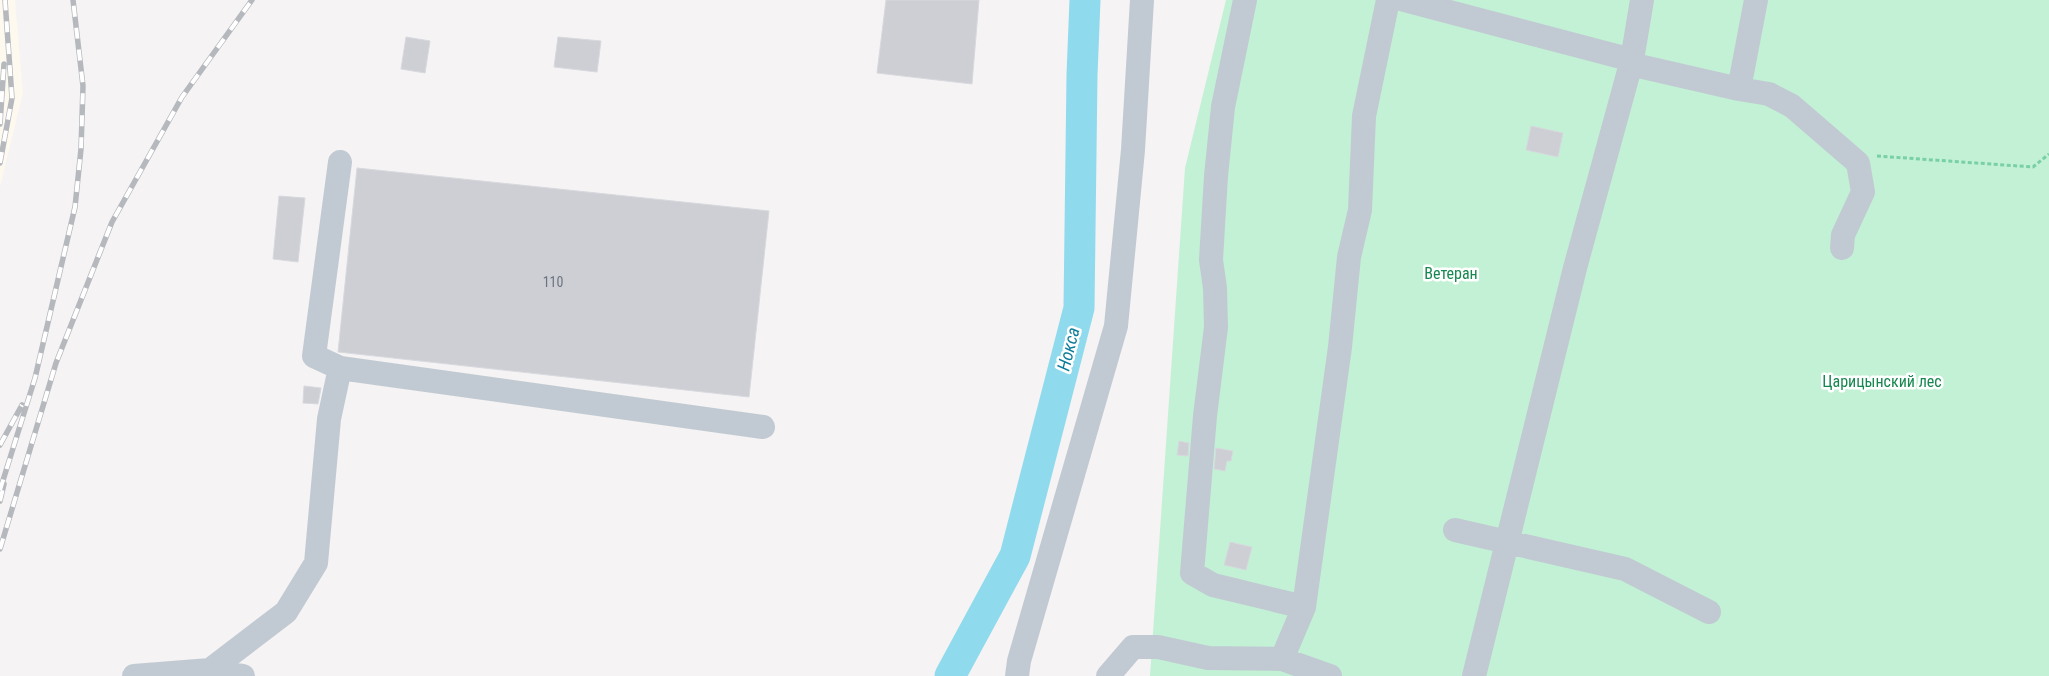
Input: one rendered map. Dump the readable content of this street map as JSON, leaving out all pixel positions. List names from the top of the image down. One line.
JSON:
{"water":["Нокса"],"parks":["Ветеран","Царицынский лес"],"house_numbers":["110"]}
